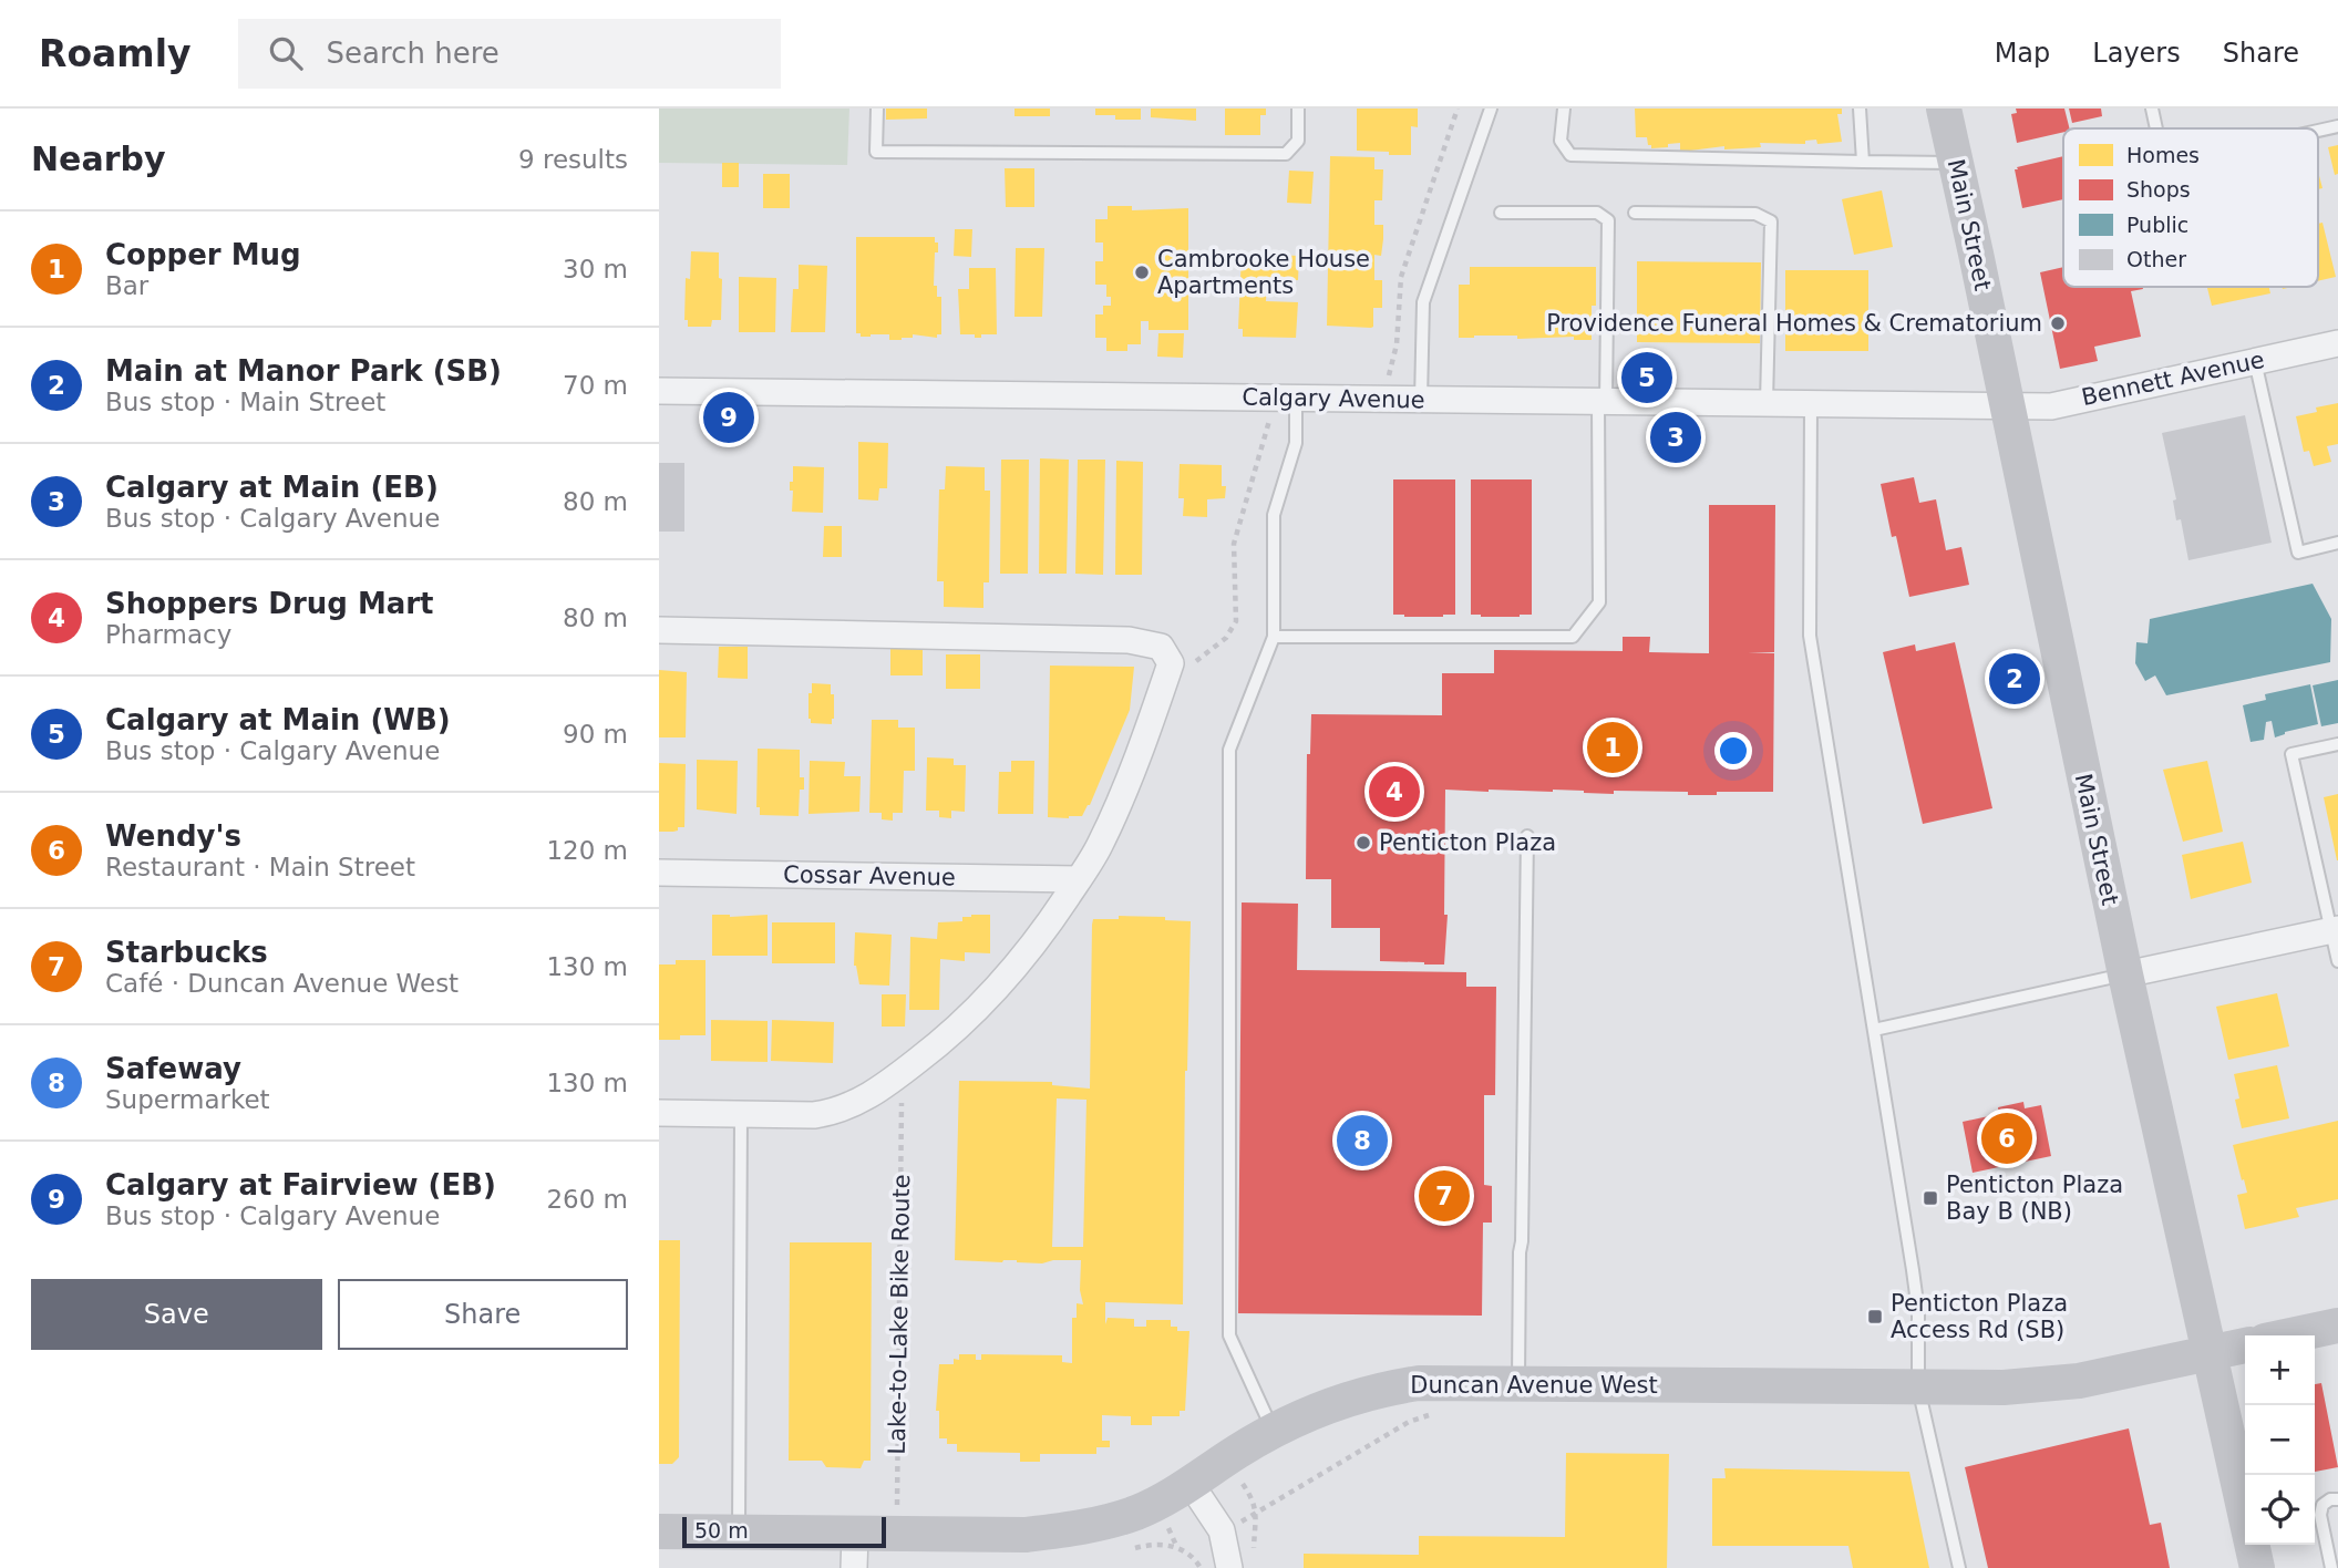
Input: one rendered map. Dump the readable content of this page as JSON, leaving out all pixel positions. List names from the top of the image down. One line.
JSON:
{"streets":{"street":["Main Street","Bennett Avenue","Calgary Avenue","Cossar Avenue","Duncan Avenue West"],"path":["Lake-to-Lake Bike Route"]},"crossings":[["Main Street","Bennett Avenue"],["Main Street","Calgary Avenue"],["Main Street","Duncan Avenue West"],["Bennett Avenue","Calgary Avenue"],["Lake-to-Lake Bike Route","Duncan Avenue West"]],"places":{"other":["Cambrooke House Apartments","Providence Funeral Homes & Crematorium","Penticton Plaza"],"transit":["Penticton Plaza Bay B (NB)","Penticton Plaza Access Rd (SB)"]},"legend":["Homes","Shops","Public","Other"],"scale_bar":"50 m","page":{"header":"Roamly","search":"Search here","nav":["Map","Layers","Share"],"heading":["Nearby","9 results"],"list":[{"mark":"1","name":"Copper Mug","note":"Bar","value":"30 m"},{"mark":"2","name":"Main at Manor Park (SB)","note":"Bus stop · Main Street","value":"70 m"},{"mark":"3","name":"Calgary at Main (EB)","note":"Bus stop · Calgary Avenue","value":"80 m"},{"mark":"4","name":"Shoppers Drug Mart","note":"Pharmacy","value":"80 m"},{"mark":"5","name":"Calgary at Main (WB)","note":"Bus stop · Calgary Avenue","value":"90 m"},{"mark":"6","name":"Wendy's","note":"Restaurant · Main Street","value":"120 m"},{"mark":"7","name":"Starbucks","note":"Café · Duncan Avenue West","value":"130 m"},{"mark":"8","name":"Safeway","note":"Supermarket","value":"130 m"},{"mark":"9","name":"Calgary at Fairview (EB)","note":"Bus stop · Calgary Avenue","value":"260 m"}],"pins":["5","9","3","2","1","4","6","8","7"],"buttons":["Save","Share"],"map_buttons":["+","−"],"scale":"50 m"}}
